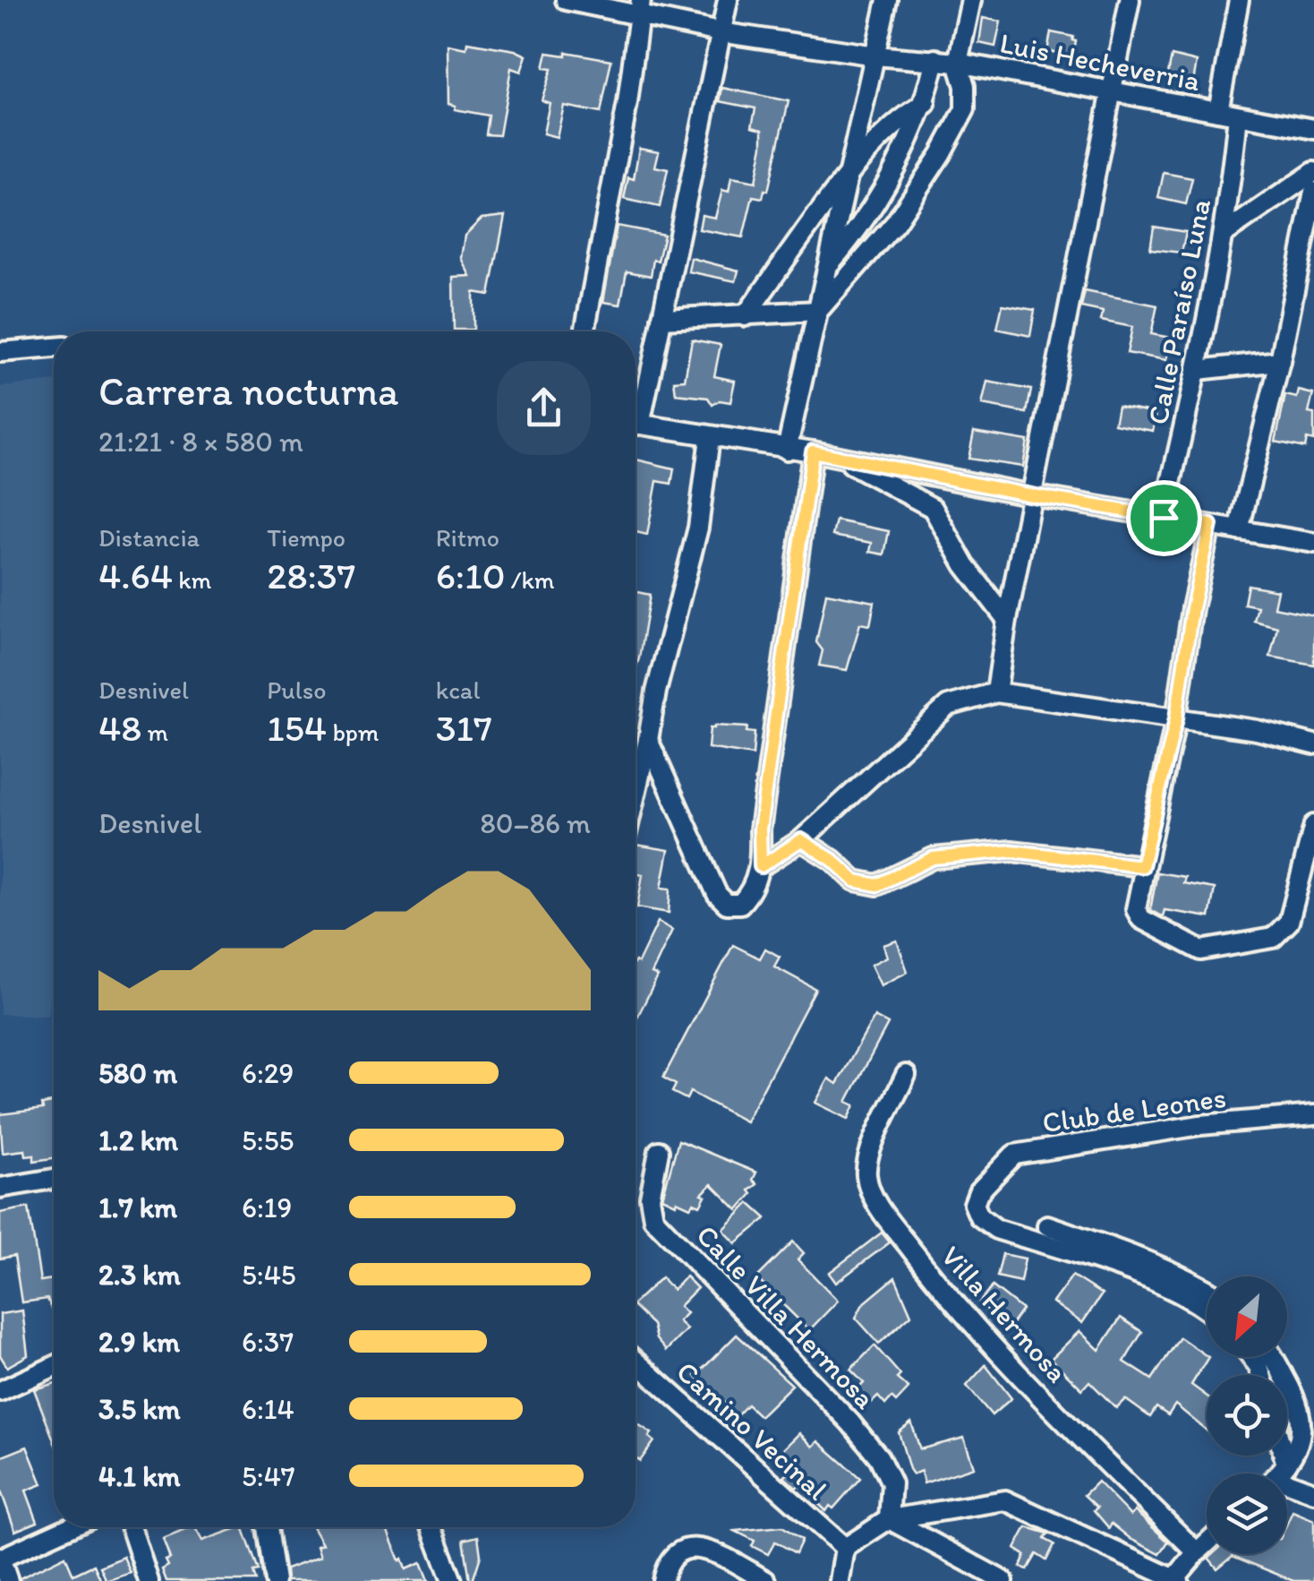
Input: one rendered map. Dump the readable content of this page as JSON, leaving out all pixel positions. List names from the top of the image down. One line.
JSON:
{"streets":{"street":["Luis Hecheverria","Calle Paraíso Luna","Club de Leones","Villa Hermosa","Calle Villa Hermosa","Camino Vecinal"]},"crossings":[["Luis Hecheverria","Calle Paraíso Luna"]],"north":"bottom left","page":{"heading":["Carrera nocturna","21:21 · 8 × 580 m"],"stats":[["Distancia","4.64 km"],["Tiempo","28:37"],["Ritmo","6:10 /km"],["Desnivel","48 m"],["Pulso","154 bpm"],["kcal","317"]],"chart":["Desnivel","80–86 m"],"list":[{"name":"580 m","note":"6:29"},{"name":"1.2 km","note":"5:55"},{"name":"1.7 km","note":"6:19"},{"name":"2.3 km","note":"5:45"},{"name":"2.9 km","note":"6:37"},{"name":"3.5 km","note":"6:14"},{"name":"4.1 km","note":"5:47"}]}}
